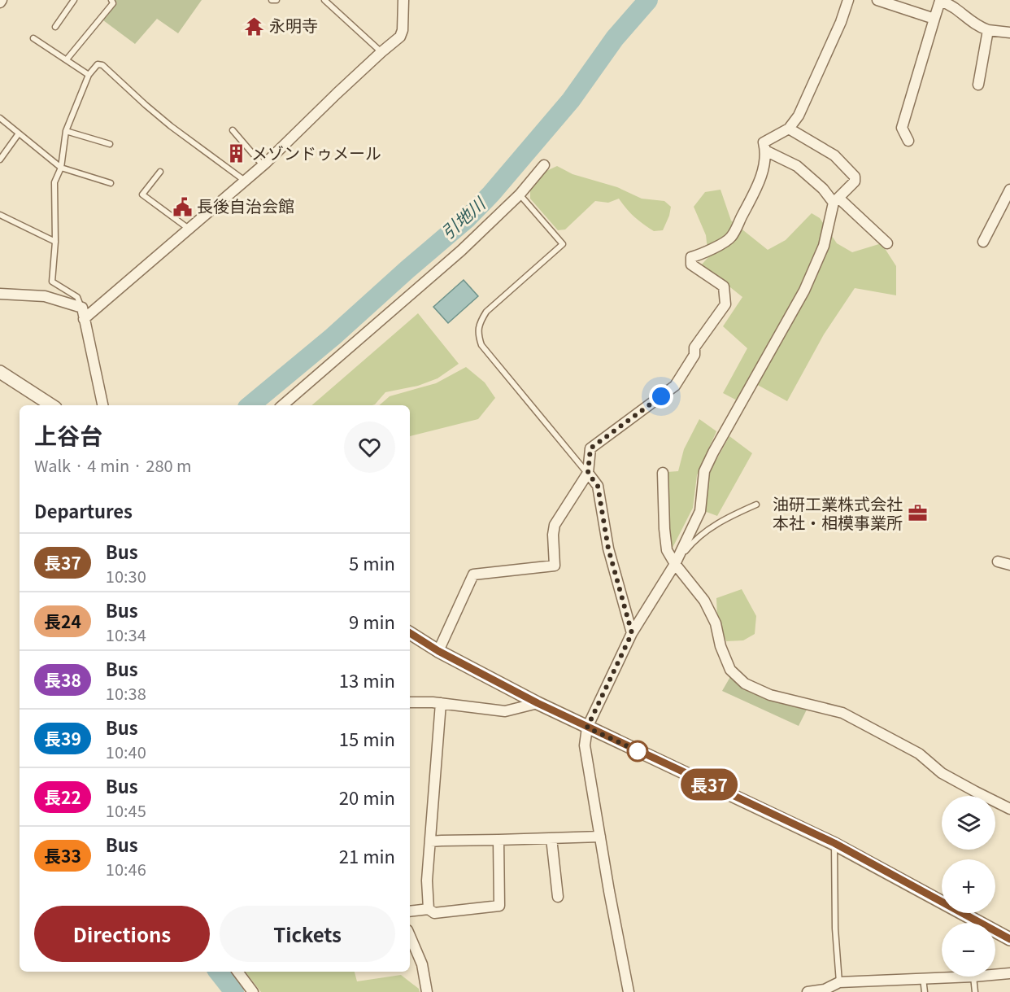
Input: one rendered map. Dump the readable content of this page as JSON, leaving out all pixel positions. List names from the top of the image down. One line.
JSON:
{"water":["引地川"],"places":{"temple":["永明寺"],"building":["メゾンドゥメール"],"public building":["長後自治会館"],"office":["油研工業株式会社 本社・相模事業所"]},"lines":["bus line 長37"],"page":{"on_map":"長37","heading":[["上谷台","Walk · 4 min · 280 m"],"Departures"],"list":[{"mark":"長37","name":"Bus","note":"10:30","value":"5 min"},{"mark":"長24","name":"Bus","note":"10:34","value":"9 min"},{"mark":"長38","name":"Bus","note":"10:38","value":"13 min"},{"mark":"長39","name":"Bus","note":"10:40","value":"15 min"},{"mark":"長22","name":"Bus","note":"10:45","value":"20 min"},{"mark":"長33","name":"Bus","note":"10:46","value":"21 min"}],"map_buttons":["+","−"],"buttons":["Directions","Tickets"]}}
